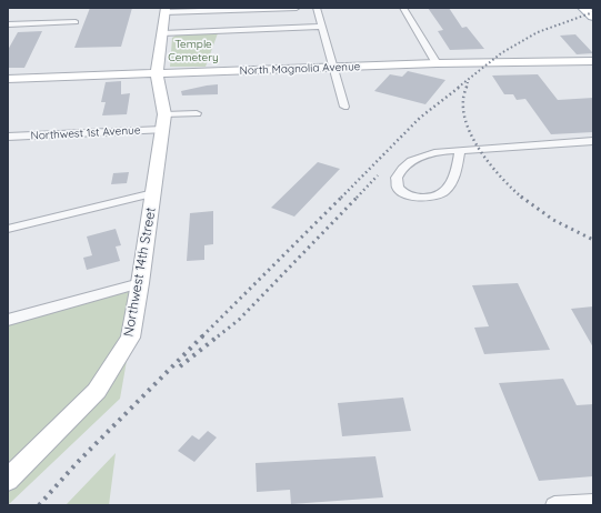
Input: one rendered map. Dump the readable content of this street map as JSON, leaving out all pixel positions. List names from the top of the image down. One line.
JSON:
{"streets":{"main road":["North Magnolia Avenue","Northwest 14th Street"],"street":["Northwest 1st Avenue"]},"crossings":[["North Magnolia Avenue","Northwest 14th Street"],["Northwest 1st Avenue","Northwest 14th Street"]],"parks":["Temple Cemetery"]}
